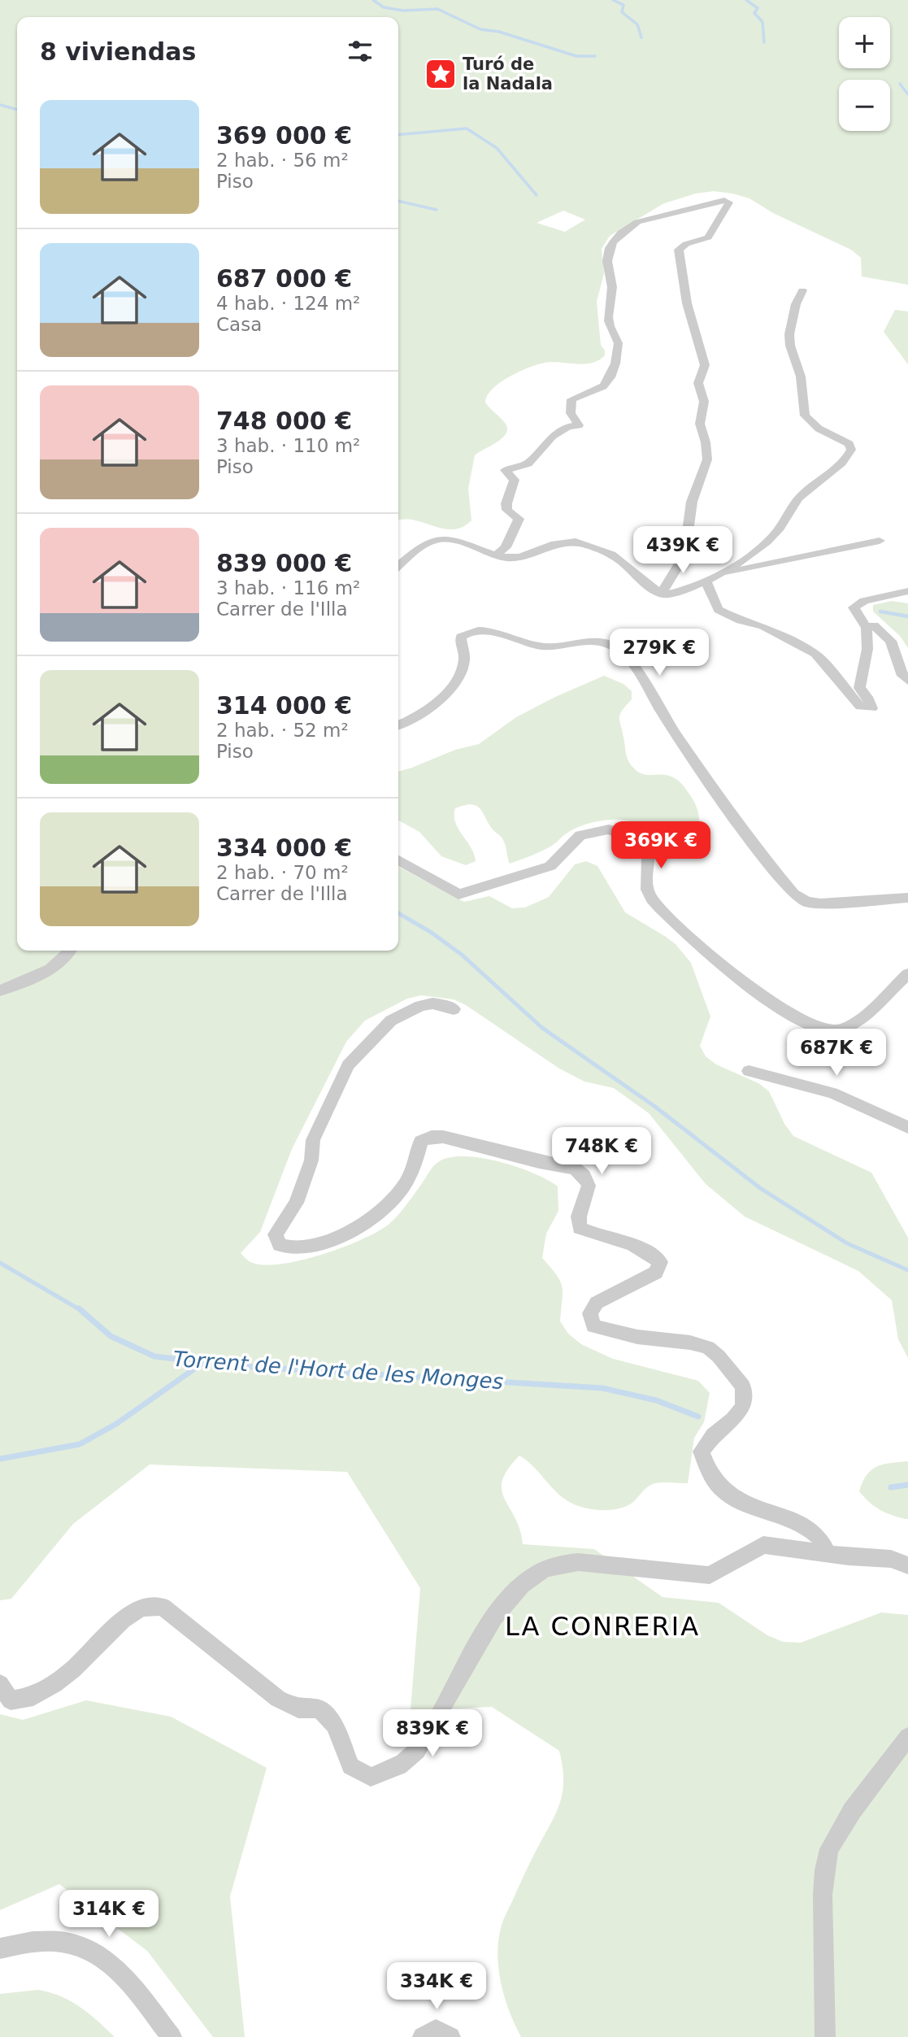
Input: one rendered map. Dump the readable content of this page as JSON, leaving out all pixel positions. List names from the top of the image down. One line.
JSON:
{"districts":["LA CONRERIA"],"water":["Torrent de l'Hort de les Monges"],"places":{"place":["Turó de la Nadala"]},"page":{"map_buttons":["+","−"],"heading":"8 viviendas","list":[{"name":"369 000 €","note":"2 hab. · 56 m² · Piso"},{"name":"687 000 €","note":"4 hab. · 124 m² · Casa"},{"name":"748 000 €","note":"3 hab. · 110 m² · Piso"},{"name":"839 000 €","note":"3 hab. · 116 m² · Carrer de l'Illa"},{"name":"314 000 €","note":"2 hab. · 52 m² · Piso"},{"name":"334 000 €","note":"2 hab. · 70 m² · Carrer de l'Illa"}],"price":["439K €","279K €","369K €","687K €","748K €","839K €","314K €","334K €"]}}
